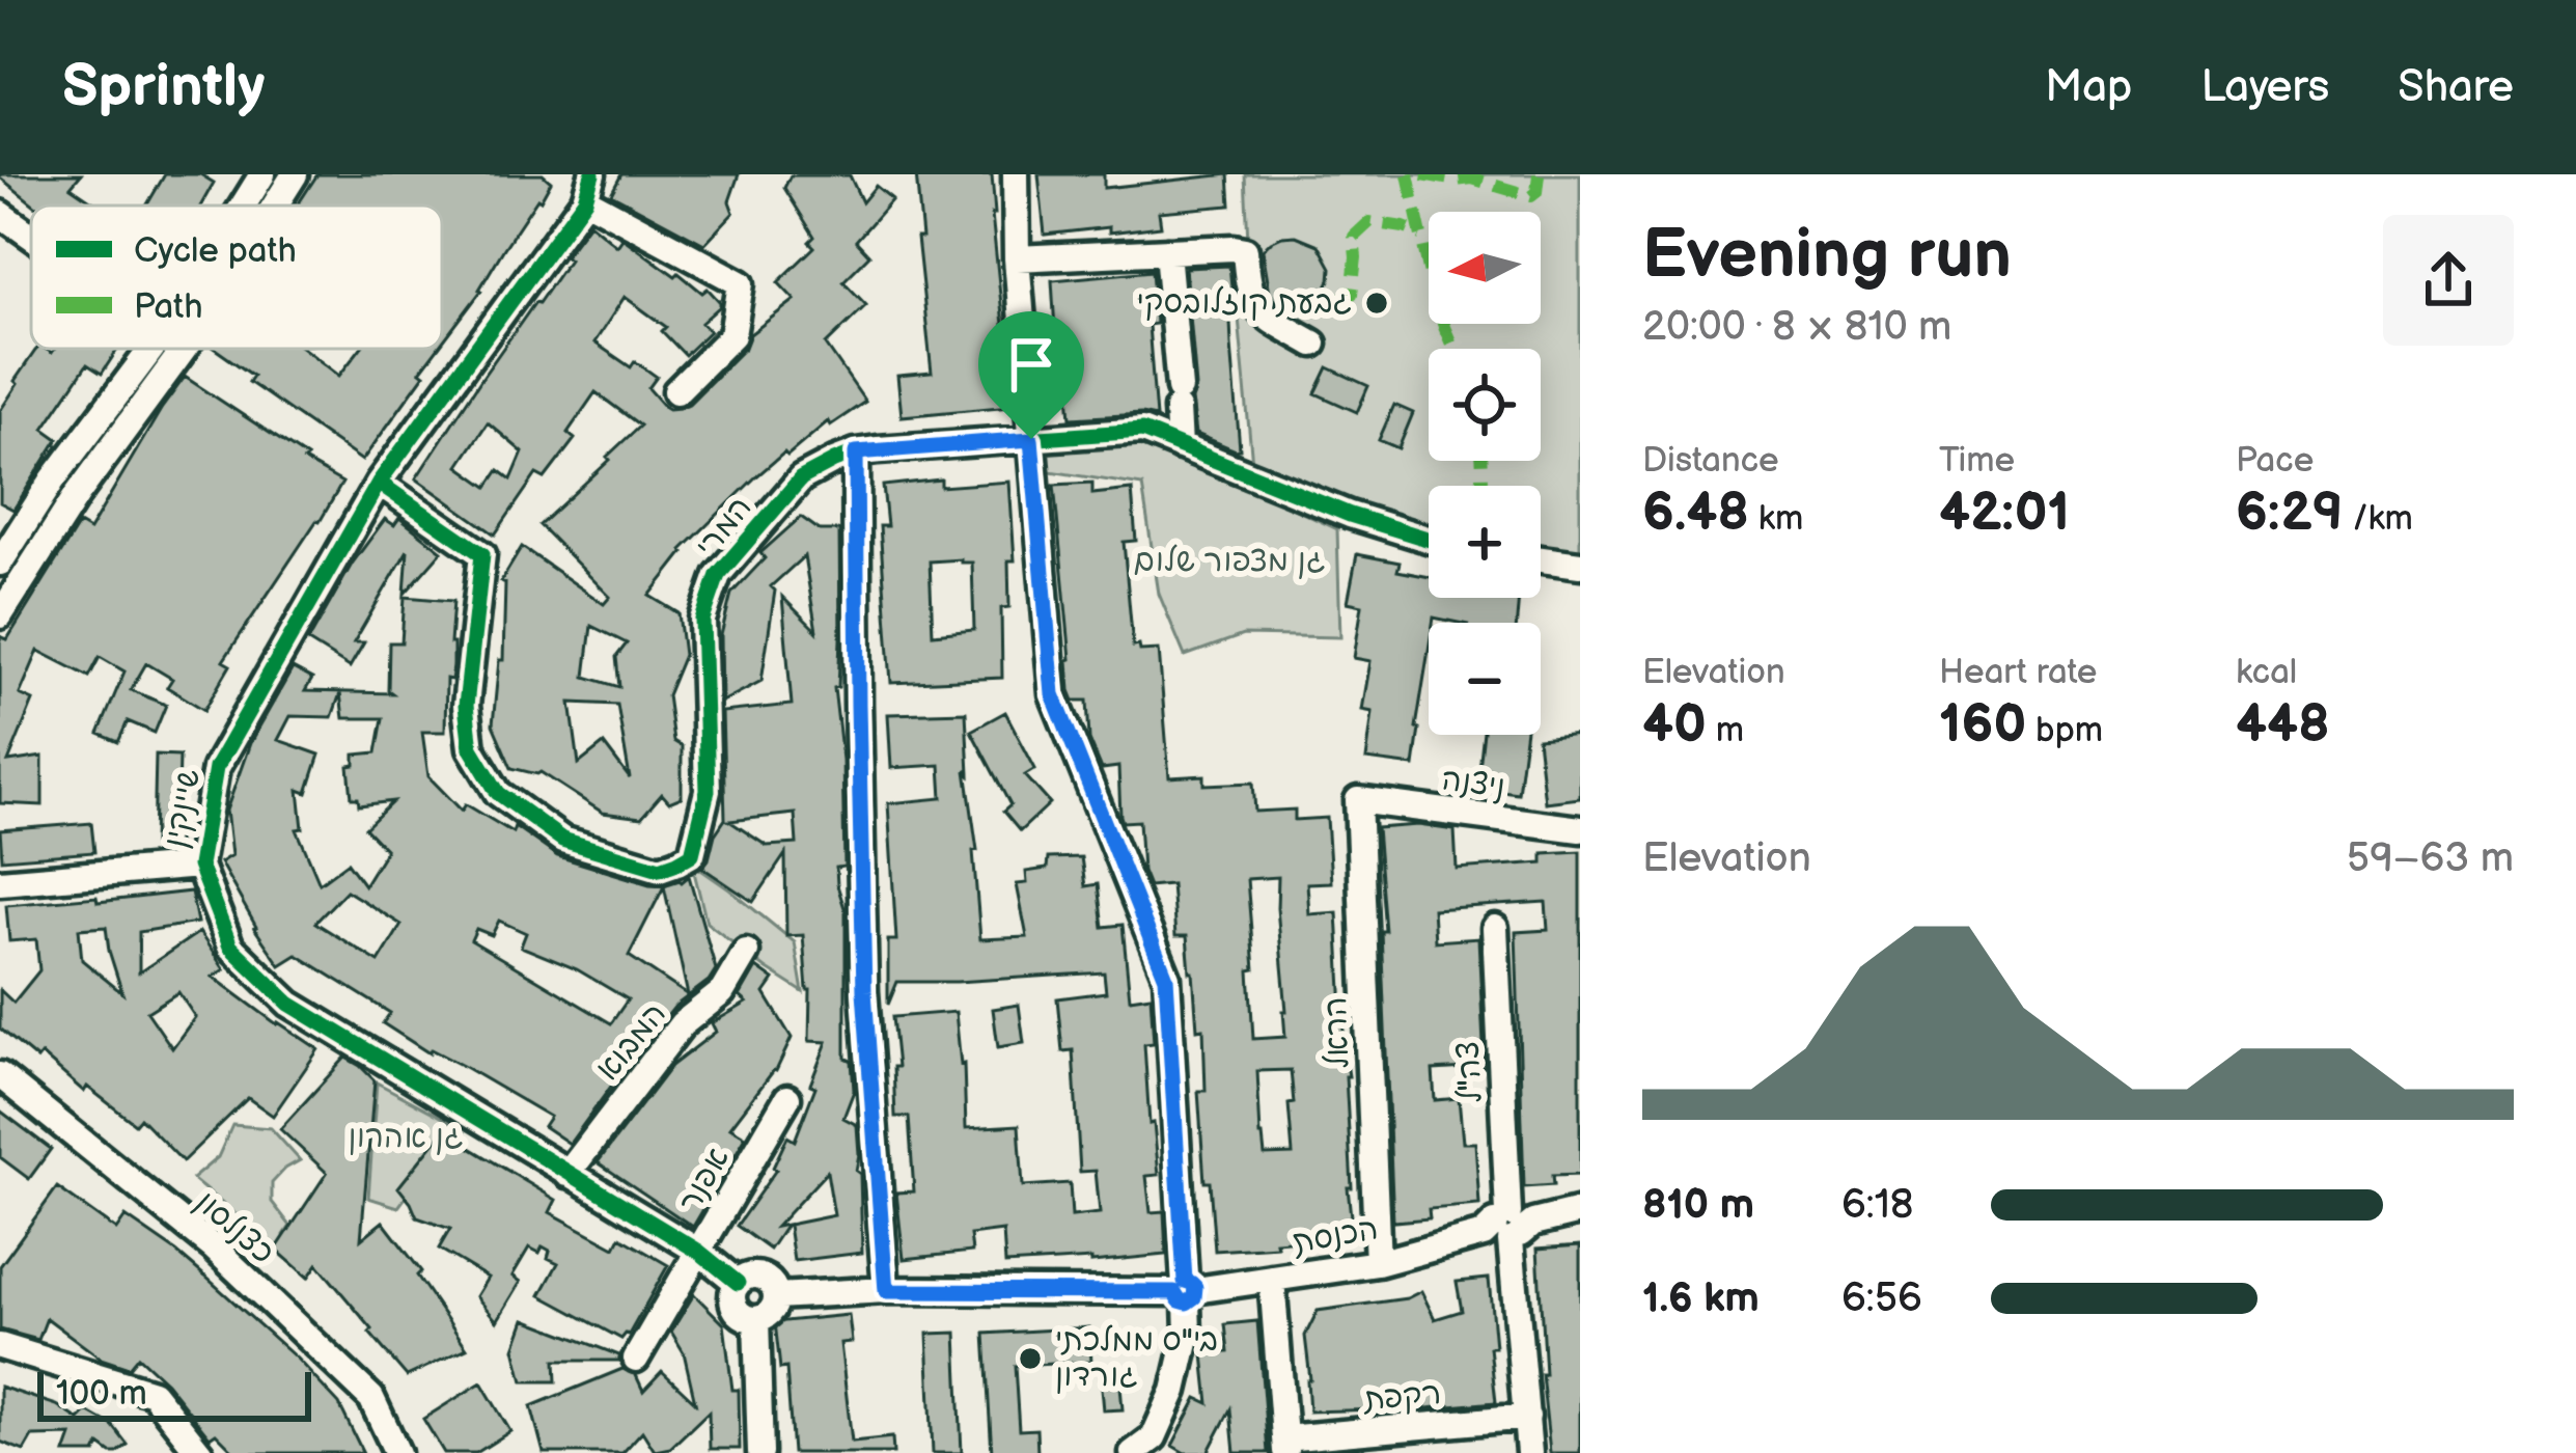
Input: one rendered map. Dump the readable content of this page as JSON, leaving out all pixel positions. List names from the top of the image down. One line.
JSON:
{"streets":{"street":["המרי","ניצנה","שיינקין","הראל","המבוא","צה\"ל","אפנר","כצנלסון","הכנסת","רקפת"]},"crossings":[["המרי","שיינקין"],["ניצנה","הראל"],["שיינקין","המבוא"],["שיינקין","אפנר"],["שיינקין","הכנסת"],["הראל","הכנסת"],["צה\"ל","הכנסת"],["צה\"ל","רקפת"]],"parks":["גן מצפור שלום","גן אהרון"],"places":["גבעת קוזלובסקי","בי\"ס ממלכתי גורדון"],"legend":["Cycle path","Path"],"scale_bar":"100 m","north":"left","page":{"header":"Sprintly","nav":["Map","Layers","Share"],"heading":["Evening run","20:00 · 8 × 810 m"],"map_buttons":["+","−"],"stats":[["Distance","6.48 km"],["Time","42:01"],["Pace","6:29 /km"],["Elevation","40 m"],["Heart rate","160 bpm"],["kcal","448"]],"chart":["Elevation","59–63 m"],"list":[{"name":"810 m","note":"6:18"},{"name":"1.6 km","note":"6:56"}],"scale":"100 m"}}
